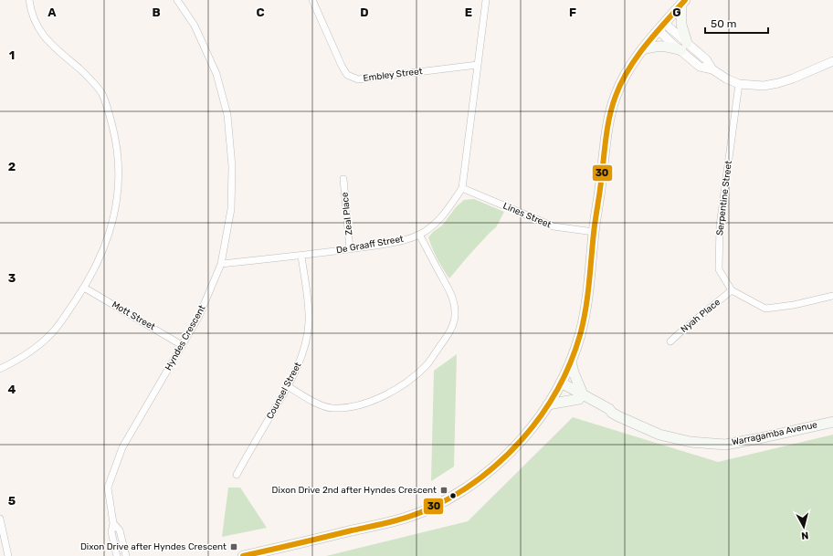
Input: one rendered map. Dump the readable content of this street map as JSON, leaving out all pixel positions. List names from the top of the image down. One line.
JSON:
{"streets":{"main road":["Warragamba Avenue"],"street":["Embley Street","Serpentine Street","Zeal Place","Lines Street","De Graaff Street","Mott Street","Nyah Place","Hyndes Crescent","Counsel Street"]},"crossings":[["Embley Street","De Graaff Street"],["Serpentine Street","Nyah Place"],["Zeal Place","De Graaff Street"],["Lines Street","De Graaff Street"],["De Graaff Street","Hyndes Crescent"],["De Graaff Street","Counsel Street"],["Mott Street","Hyndes Crescent"]],"places":{"transit":["Dixon Drive 2nd after Hyndes Crescent","Dixon Drive after Hyndes Crescent"]},"lines":["transit line 30"],"scale_bar":"50 m","north":"bottom","grid":{"columns":["A","B","C","D","E","F","G"],"rows":["1","2","3","4","5"]}}
